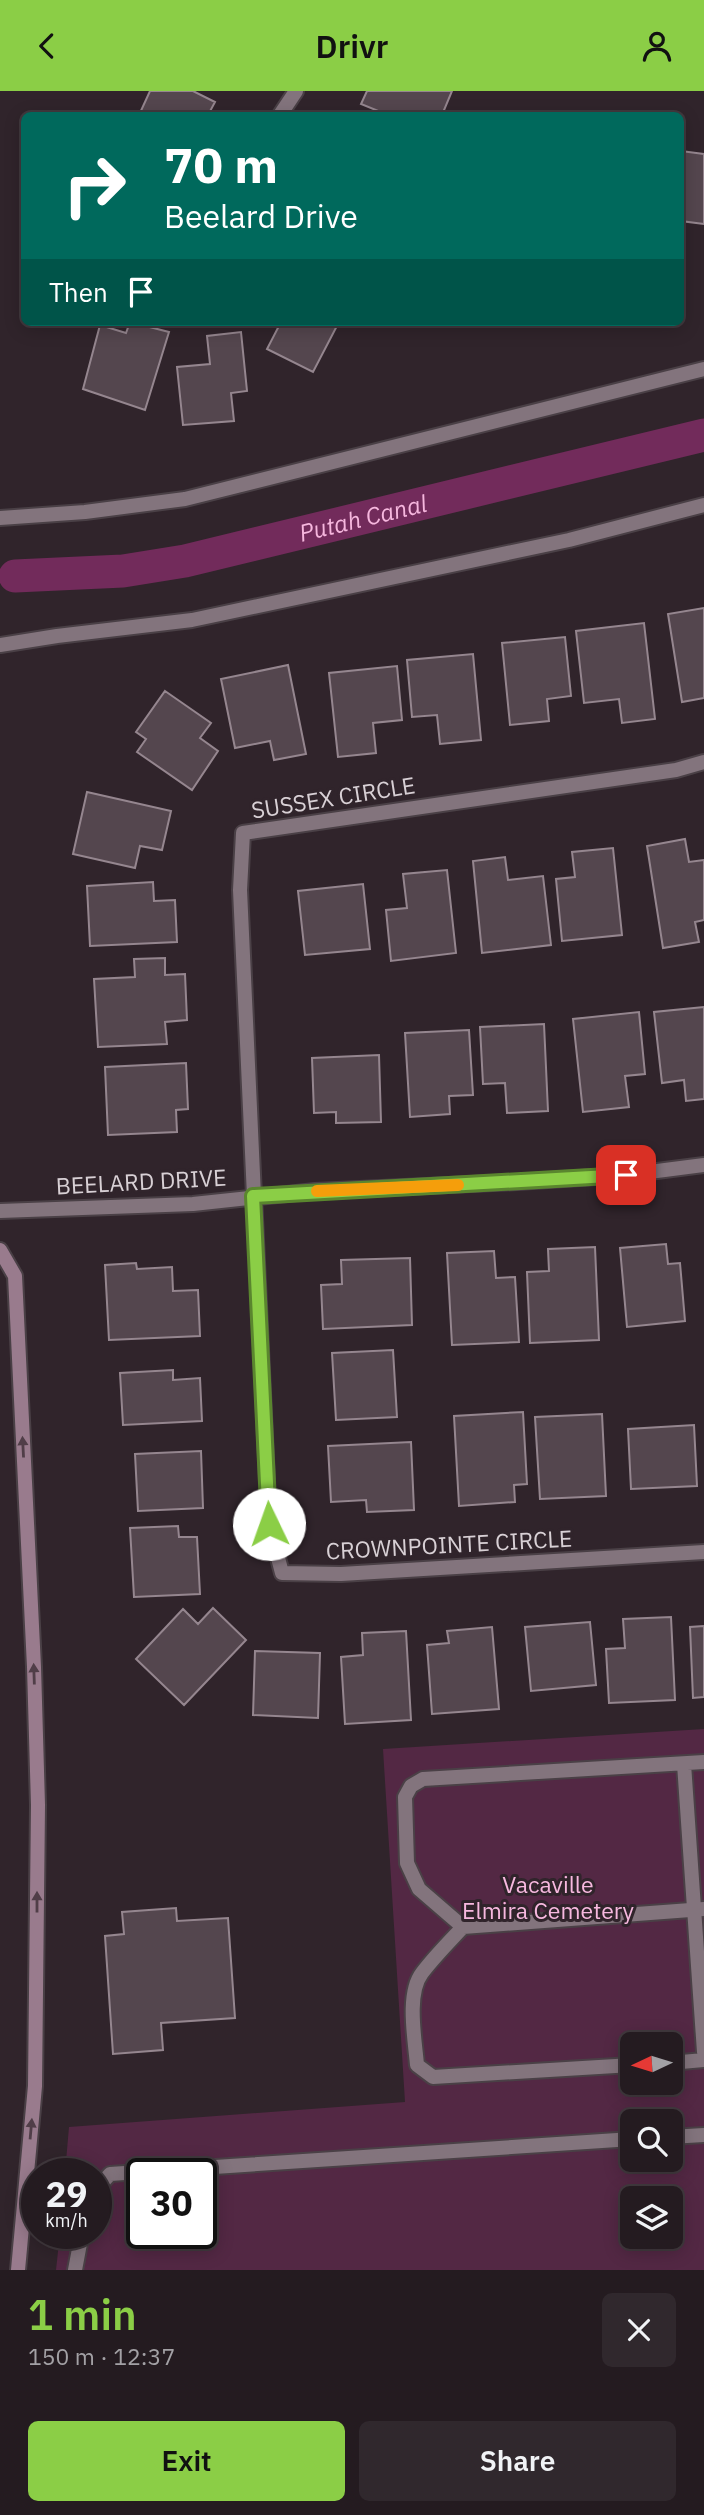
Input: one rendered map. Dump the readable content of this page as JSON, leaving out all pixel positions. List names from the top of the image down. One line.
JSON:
{"streets":{"street":["SUSSEX CIRCLE","BEELARD DRIVE","CROWNPOINTE CIRCLE"]},"crossings":[["SUSSEX CIRCLE","BEELARD DRIVE"],["SUSSEX CIRCLE","CROWNPOINTE CIRCLE"],["BEELARD DRIVE","CROWNPOINTE CIRCLE"]],"water":["Putah Canal"],"parks":["Vacaville Elmira Cemetery"],"north":"left","page":{"header":"Drivr","turn":["70 m","Beelard Drive"],"then":"Then","speed":"29 km/h","limit":"30","heading":["1 min","150 m · 12:37"],"buttons":["Exit","Share"]}}
